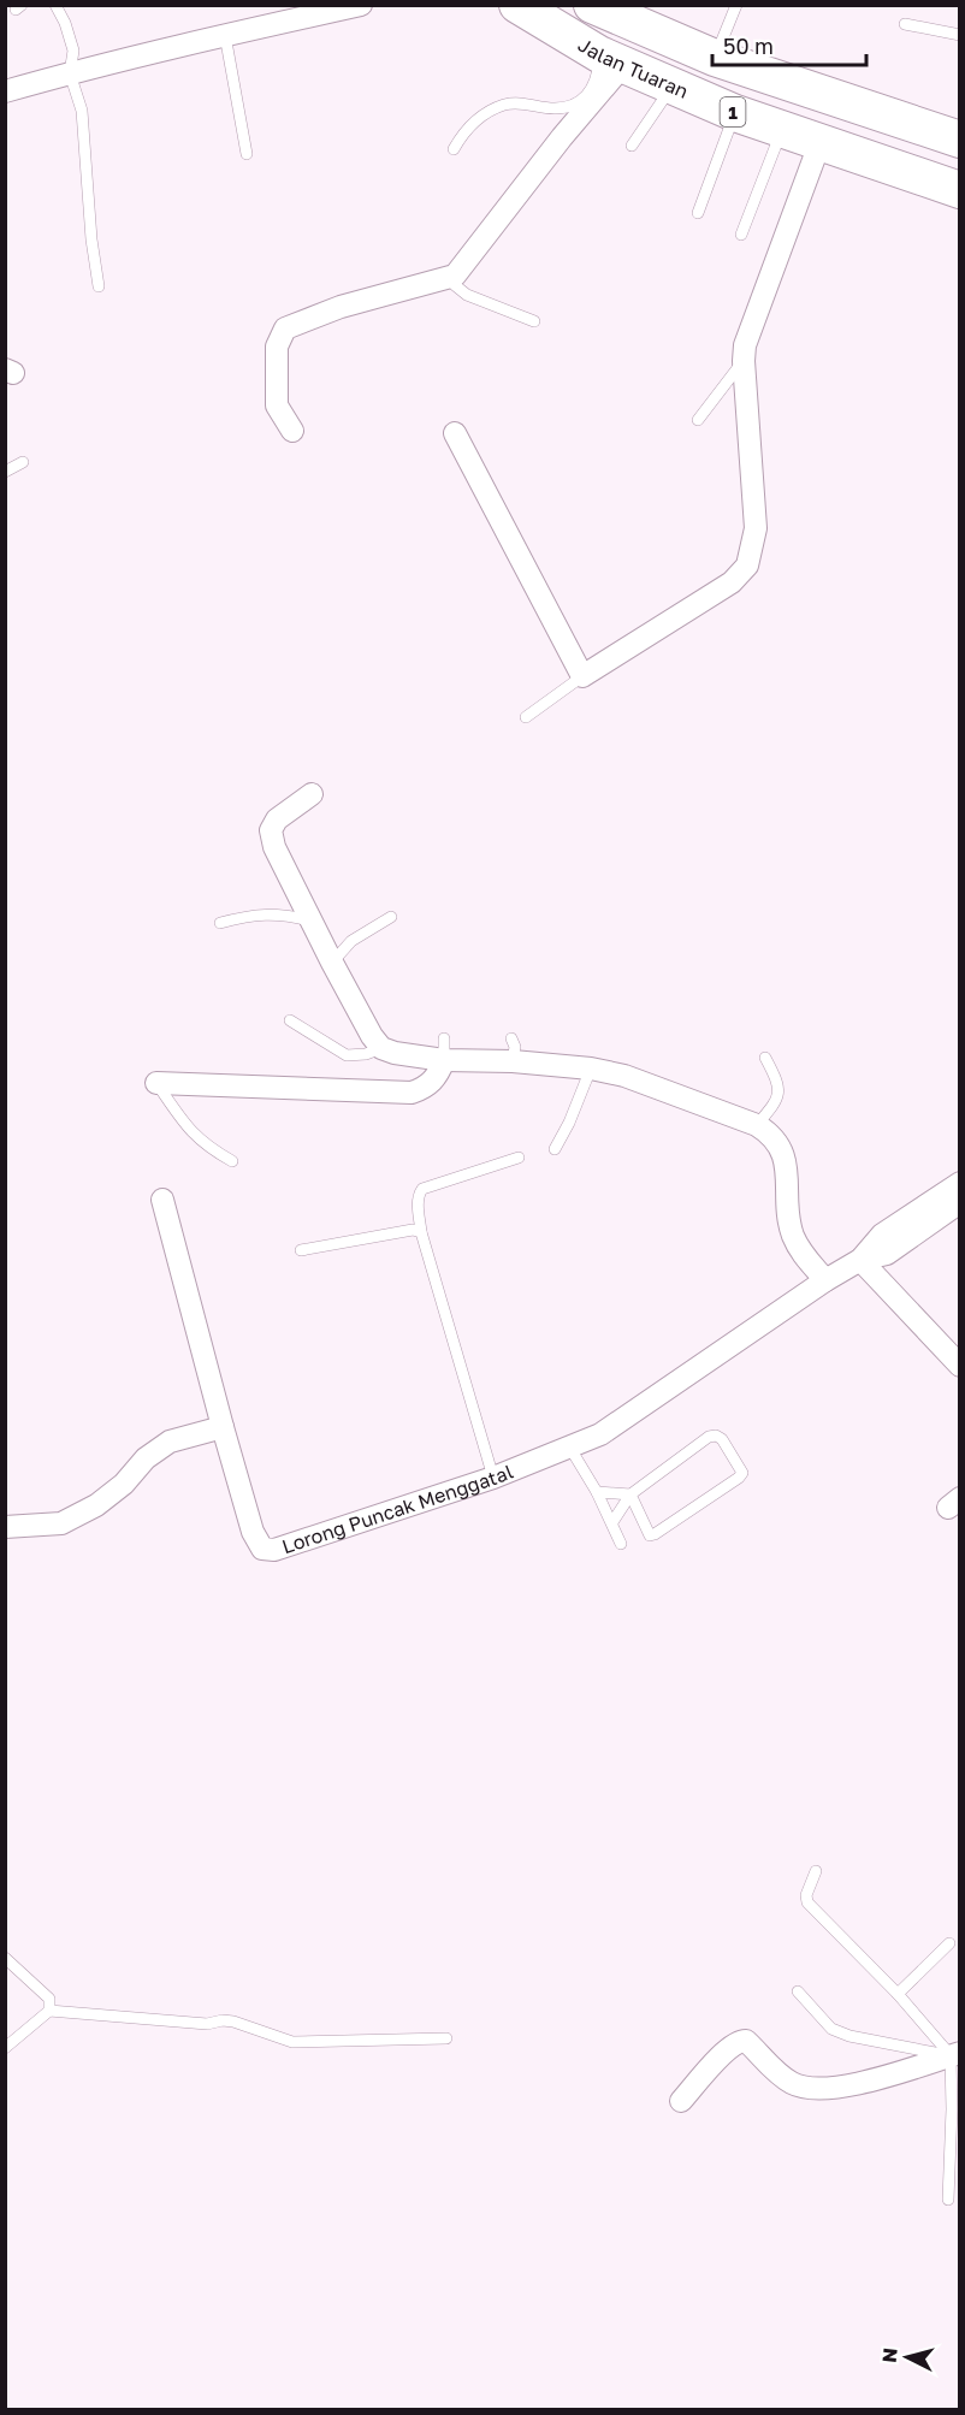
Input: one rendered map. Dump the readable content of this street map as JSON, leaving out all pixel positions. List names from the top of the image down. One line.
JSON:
{"streets":{"main road":["Jalan Tuaran","1"],"street":["Lorong Puncak Menggatal"]},"scale_bar":"50 m","north":"left"}
